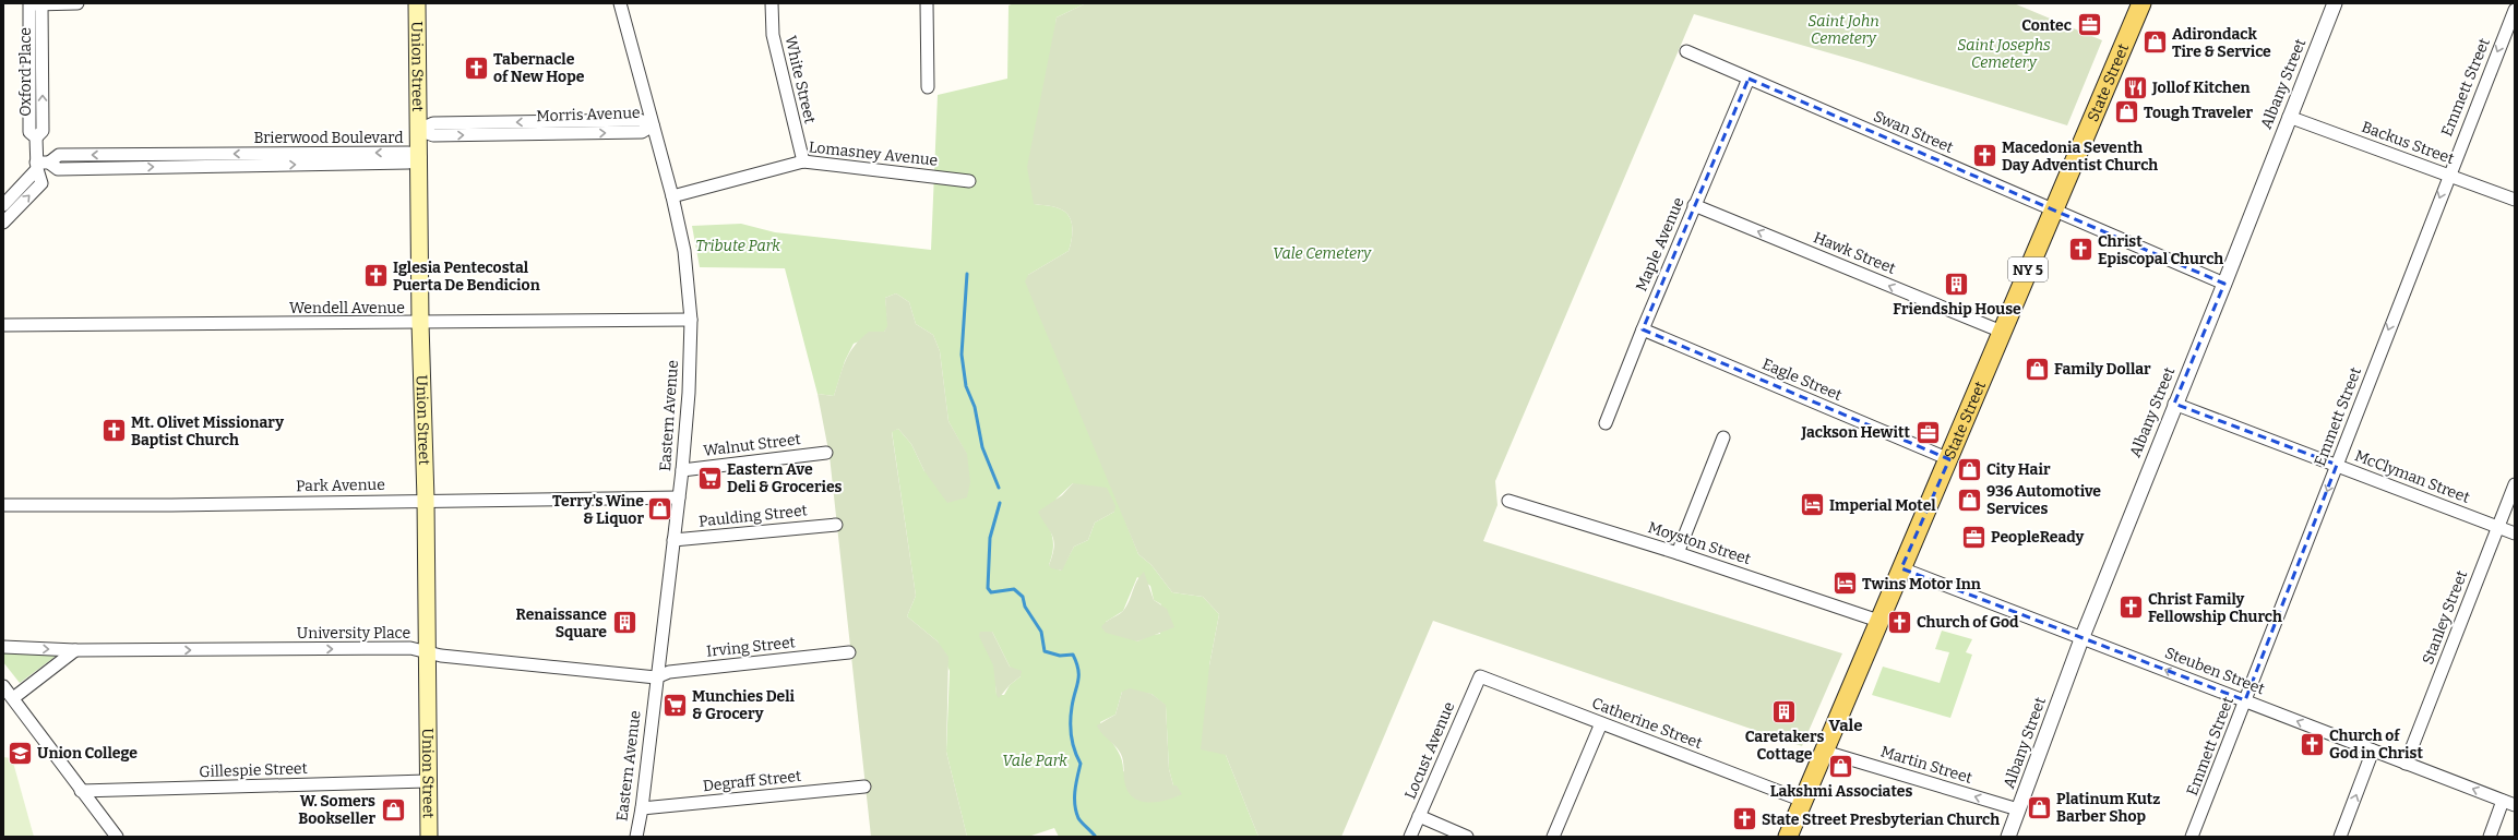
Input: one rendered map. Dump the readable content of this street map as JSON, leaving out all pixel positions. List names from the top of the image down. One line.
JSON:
{"streets":{"main road":["Union Street","State Street","NY 5"],"street":["Oxford Place","White Street","Albany Street","Emmett Street","Morris Avenue","Swan Street","Brierwood Boulevard","Backus Street","Lomasney Avenue","Maple Avenue","Hawk Street","Wendell Avenue","Eagle Street","Eastern Avenue","Walnut Street","McClyman Street","Park Avenue","Paulding Street","Moyston Street","Stanley Street","University Place","Irving Street","Steuben Street","Catherine Street","Locust Avenue","Martin Street","Gillespie Street","Degraff Street"]},"crossings":[["Union Street","Morris Avenue"],["Union Street","Brierwood Boulevard"],["Union Street","Wendell Avenue"],["Union Street","Park Avenue"],["Union Street","University Place"],["Union Street","Gillespie Street"],["Oxford Place","Brierwood Boulevard"],["White Street","Lomasney Avenue"],["State Street","Swan Street"],["State Street","Hawk Street"],["State Street","Eagle Street"],["State Street","Moyston Street"],["State Street","Steuben Street"],["State Street","Catherine Street"],["State Street","Martin Street"],["Albany Street","Swan Street"],["Albany Street","Backus Street"],["Albany Street","McClyman Street"],["Albany Street","Steuben Street"],["Albany Street","Martin Street"],["Emmett Street","Backus Street"],["Emmett Street","McClyman Street"],["Emmett Street","Steuben Street"],["Morris Avenue","Eastern Avenue"],["Swan Street","Maple Avenue"],["Lomasney Avenue","Eastern Avenue"],["Maple Avenue","Hawk Street"],["Maple Avenue","Eagle Street"],["Wendell Avenue","Eastern Avenue"],["Eastern Avenue","Walnut Street"],["Eastern Avenue","Park Avenue"],["Eastern Avenue","Paulding Street"],["Eastern Avenue","University Place"],["Eastern Avenue","Irving Street"],["Eastern Avenue","Degraff Street"],["McClyman Street","Stanley Street"],["Stanley Street","Steuben Street"],["University Place","Irving Street"],["Catherine Street","Locust Avenue"]],"one_way":["Emmett Street","Hawk Street","University Place","Steuben Street","Martin Street"],"districts":["Vale"],"parks":["Saint John Cemetery","Saint Josephs Cemetery","Tribute Park","Vale Cemetery","Vale Park"],"places":{"office":["Contec","Jackson Hewitt","PeopleReady"],"shop":["Adirondack Tire & Service","Tough Traveler","Family Dollar","City Hair","936 Automotive Services","Terry's Wine & Liquor","Lakshmi Associates","Platinum Kutz Barber Shop","W. Somers Bookseller"],"church":["Tabernacle of New Hope","Macedonia Seventh Day Adventist Church","Christ Episcopal Church","Iglesia Pentecostal Puerta De Bendicion","Mt. Olivet Missionary Baptist Church","Christ Family Fellowship Church","Church of God","Church of God in Christ","State Street Presbyterian Church"],"restaurant":["Jollof Kitchen"],"building":["Friendship House","Renaissance Square","Caretakers Cottage"],"supermarket":["Eastern Ave Deli & Groceries","Munchies Deli & Grocery"],"hotel":["Imperial Motel","Twins Motor Inn"],"school or university":["Union College"]}}
